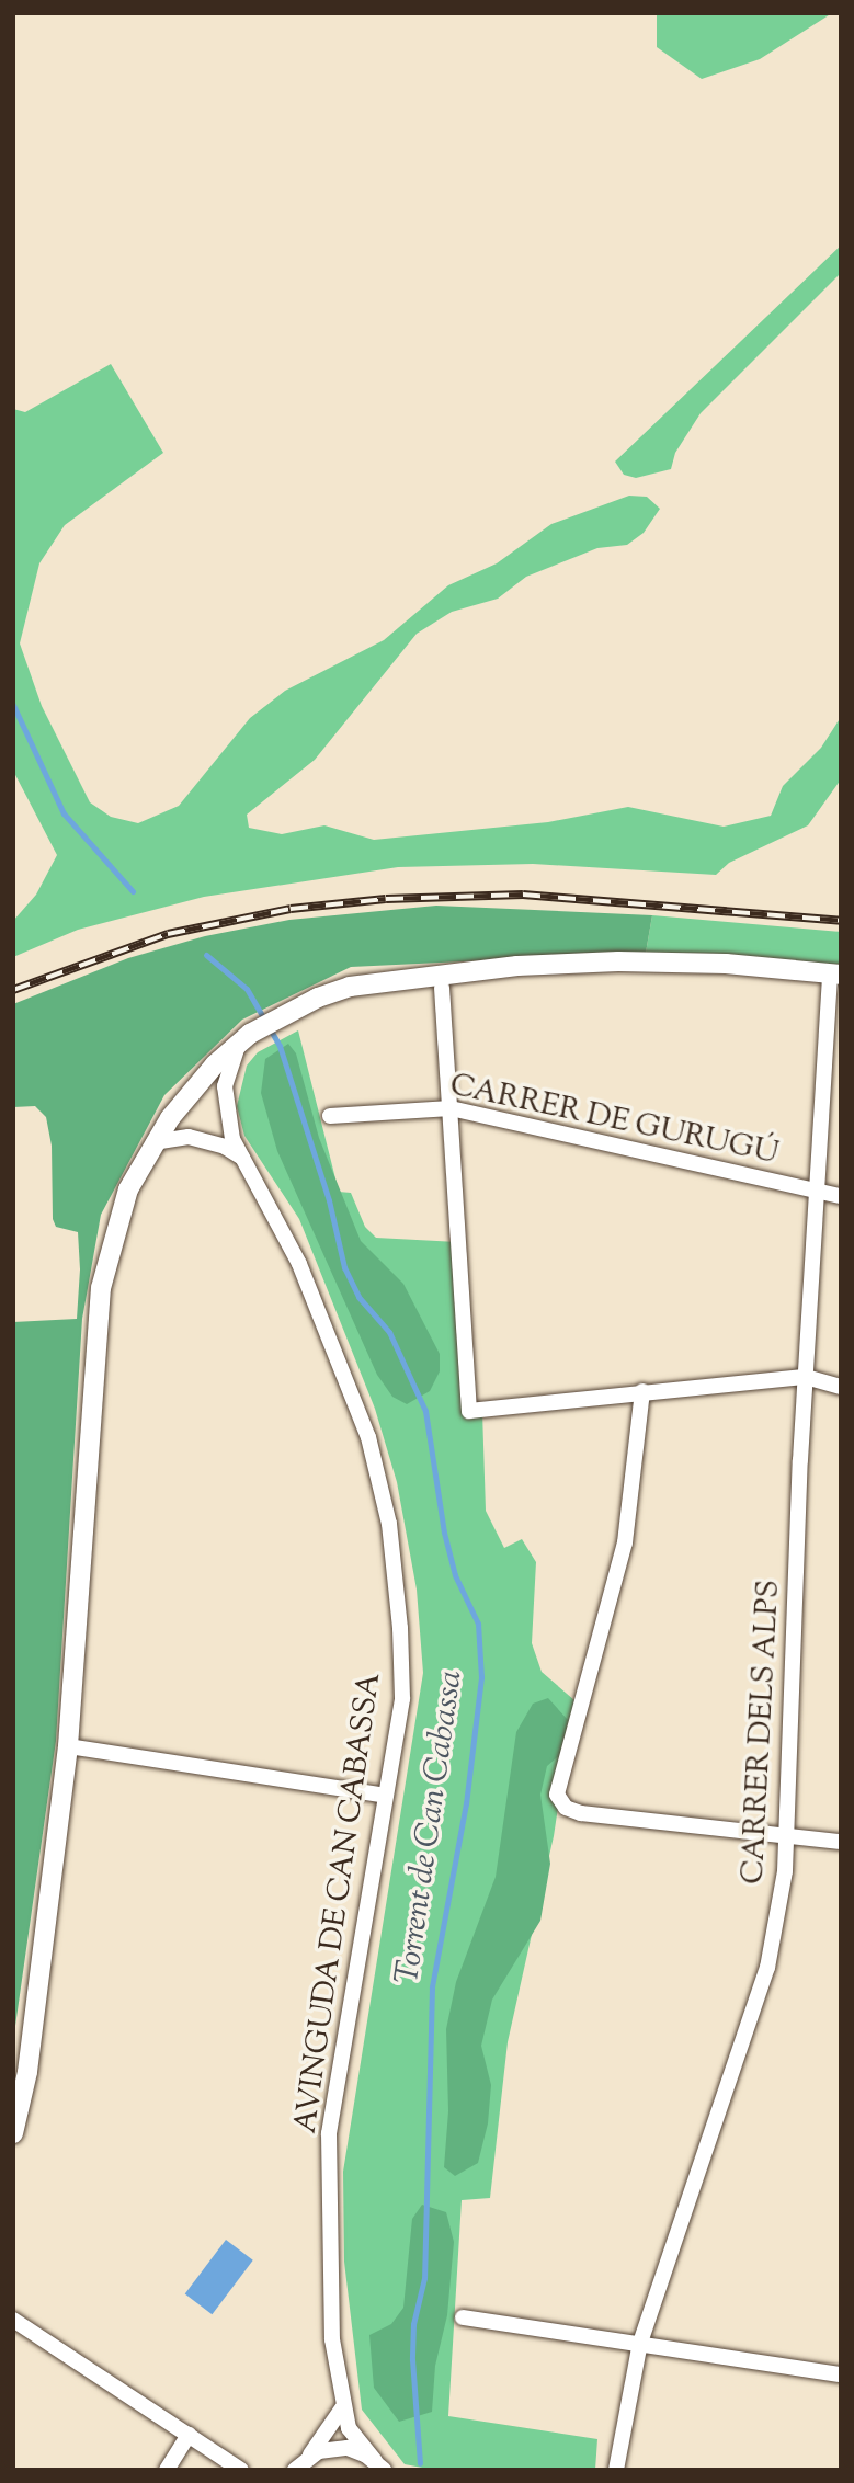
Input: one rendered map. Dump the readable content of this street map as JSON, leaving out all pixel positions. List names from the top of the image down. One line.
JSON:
{"streets":{"street":["CARRER DE GURUGÚ","CARRER DELS ALPS","AVINGUDA DE CAN CABASSA"]},"crossings":[["CARRER DE GURUGÚ","CARRER DELS ALPS"]],"water":["Torrent de Can Cabassa"]}
